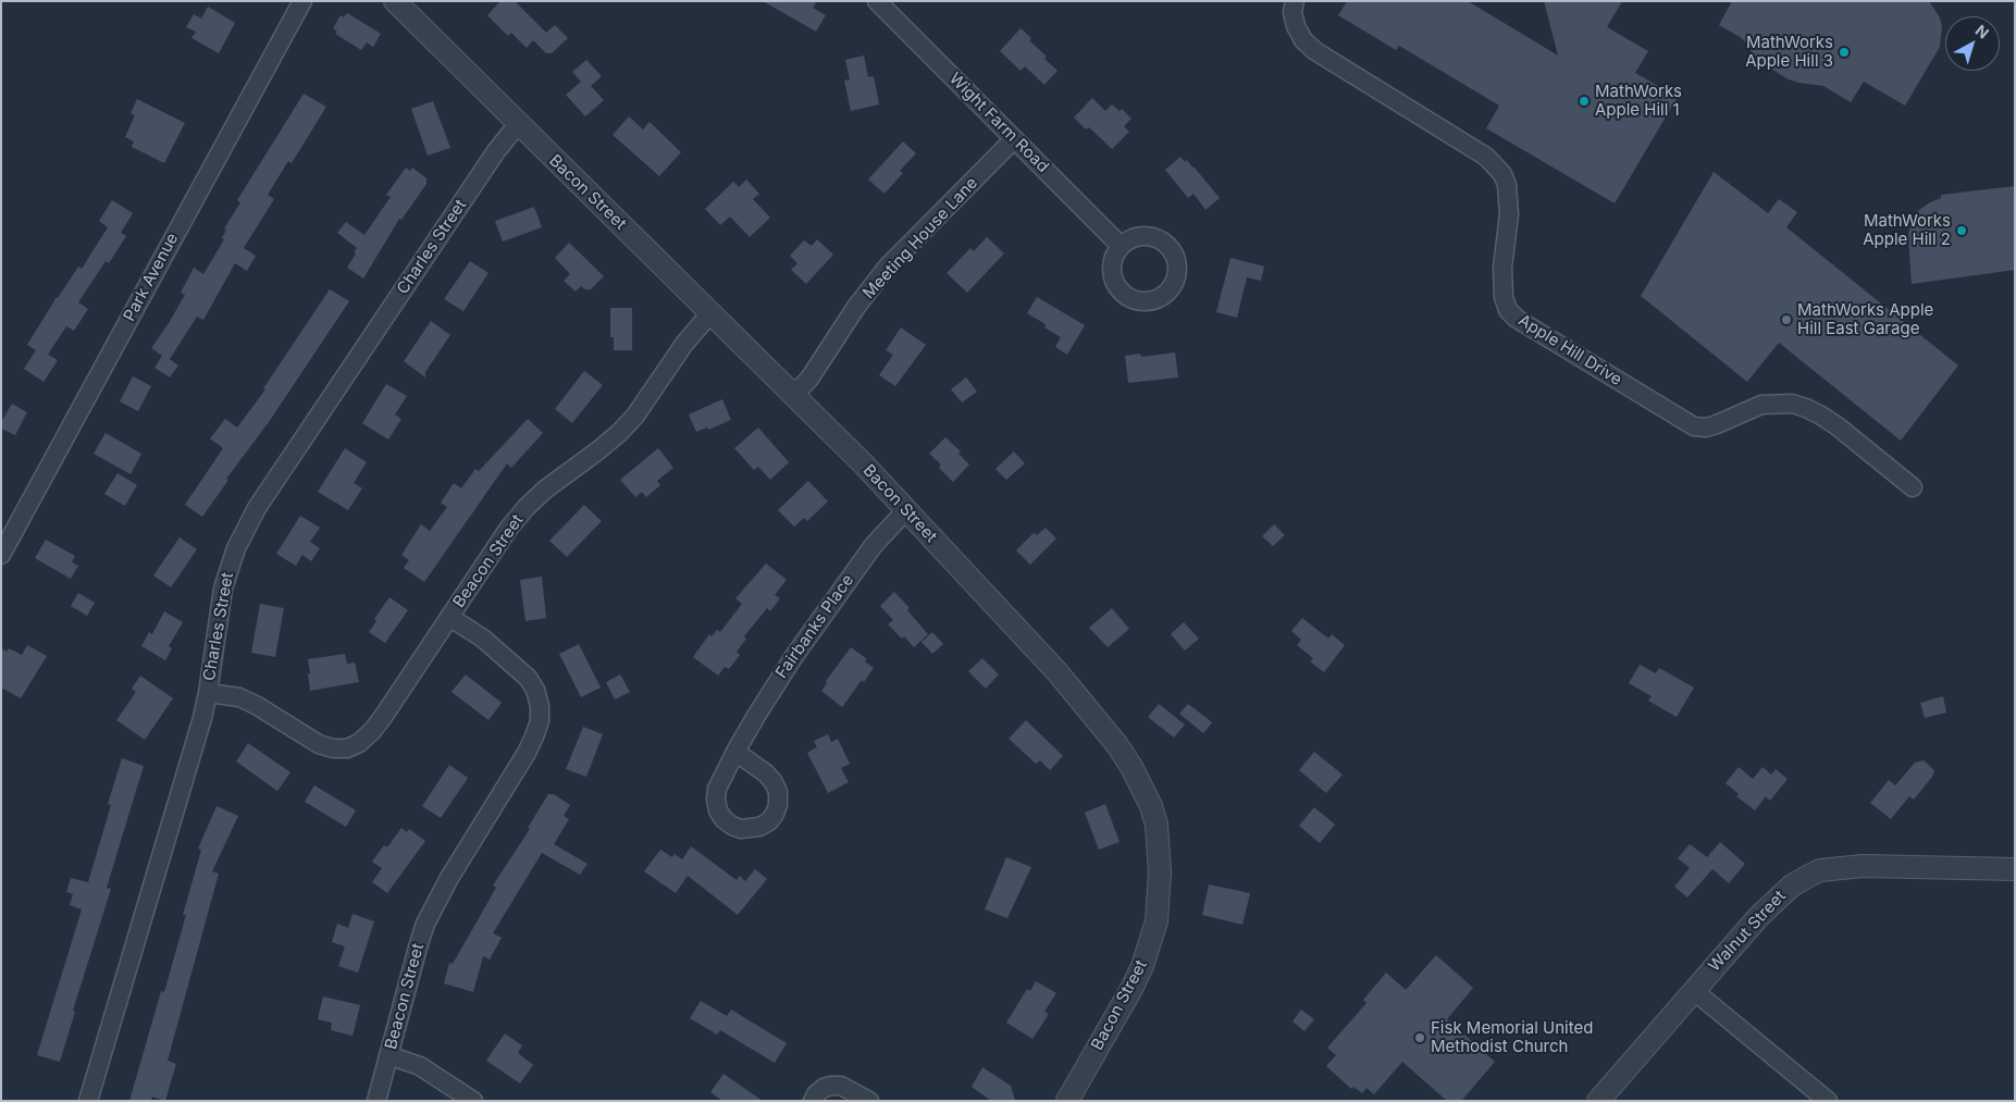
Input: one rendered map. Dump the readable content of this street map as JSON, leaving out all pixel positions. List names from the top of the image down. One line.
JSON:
{"streets":{"street":["Wight Farm Road","Bacon Street","Meeting House Lane","Charles Street","Park Avenue","Apple Hill Drive","Beacon Street","Fairbanks Place","Walnut Street"]},"crossings":[["Wight Farm Road","Meeting House Lane"],["Bacon Street","Meeting House Lane"],["Bacon Street","Charles Street"],["Bacon Street","Beacon Street"],["Bacon Street","Fairbanks Place"]],"places":["MathWorks Apple Hill 3","MathWorks Apple Hill 1","MathWorks Apple Hill 2","MathWorks Apple Hill East Garage","Fisk Memorial United Methodist Church"],"north":"top right"}
